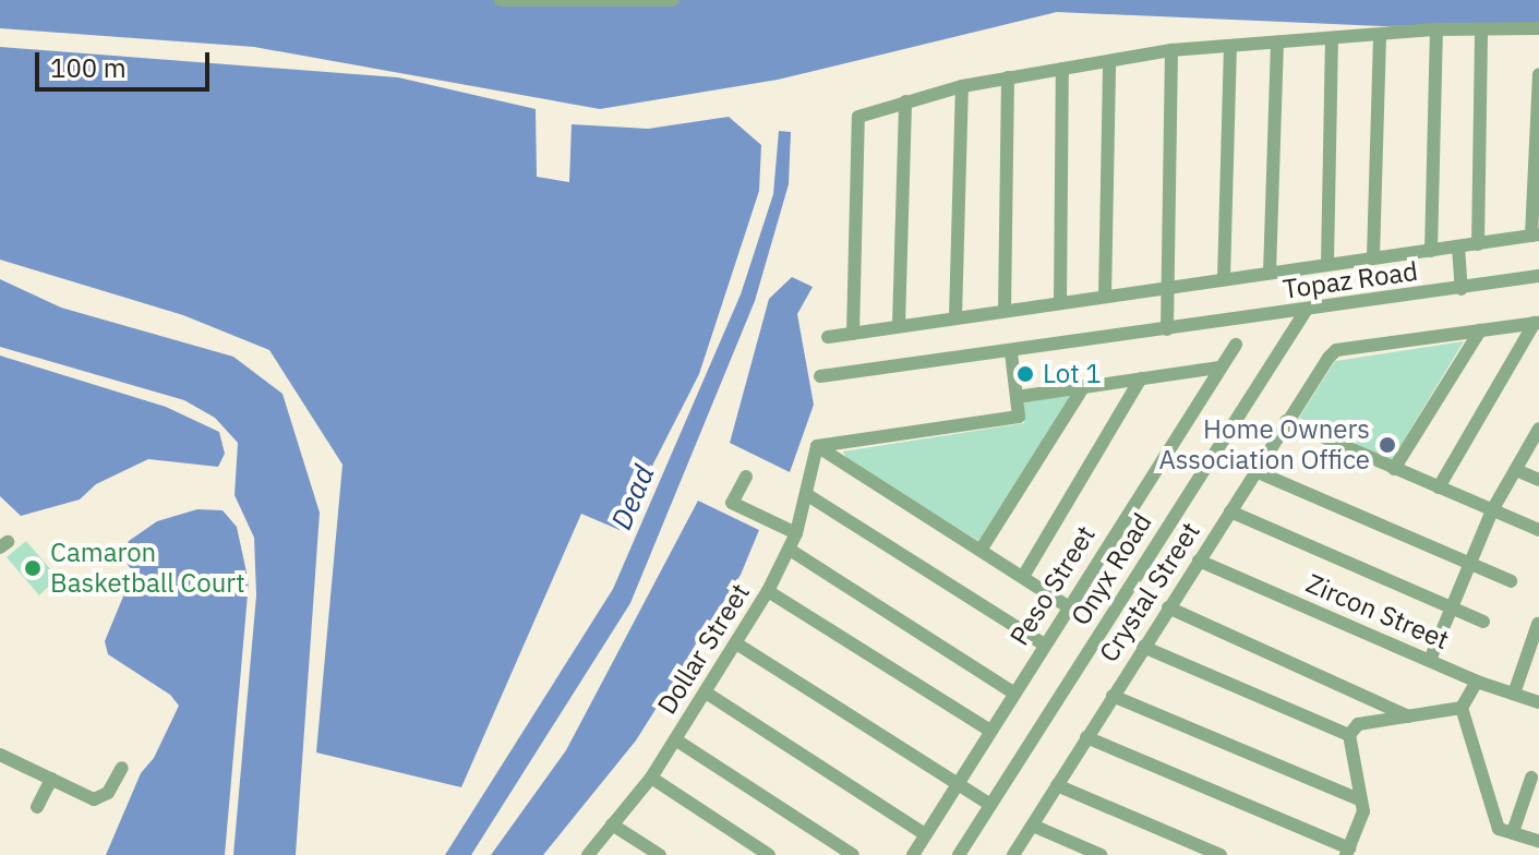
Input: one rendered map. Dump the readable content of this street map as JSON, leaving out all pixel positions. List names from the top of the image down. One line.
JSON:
{"streets":{"street":["Topaz Road","Onyx Road","Peso Street","Crystal Street","Zircon Street","Dollar Street"]},"crossings":[["Topaz Road","Onyx Road"],["Crystal Street","Zircon Street"]],"water":["Dead"],"places":["Lot 1","Home Owners Association Office","Camaron Basketball Court"],"scale_bar":"100 m"}
